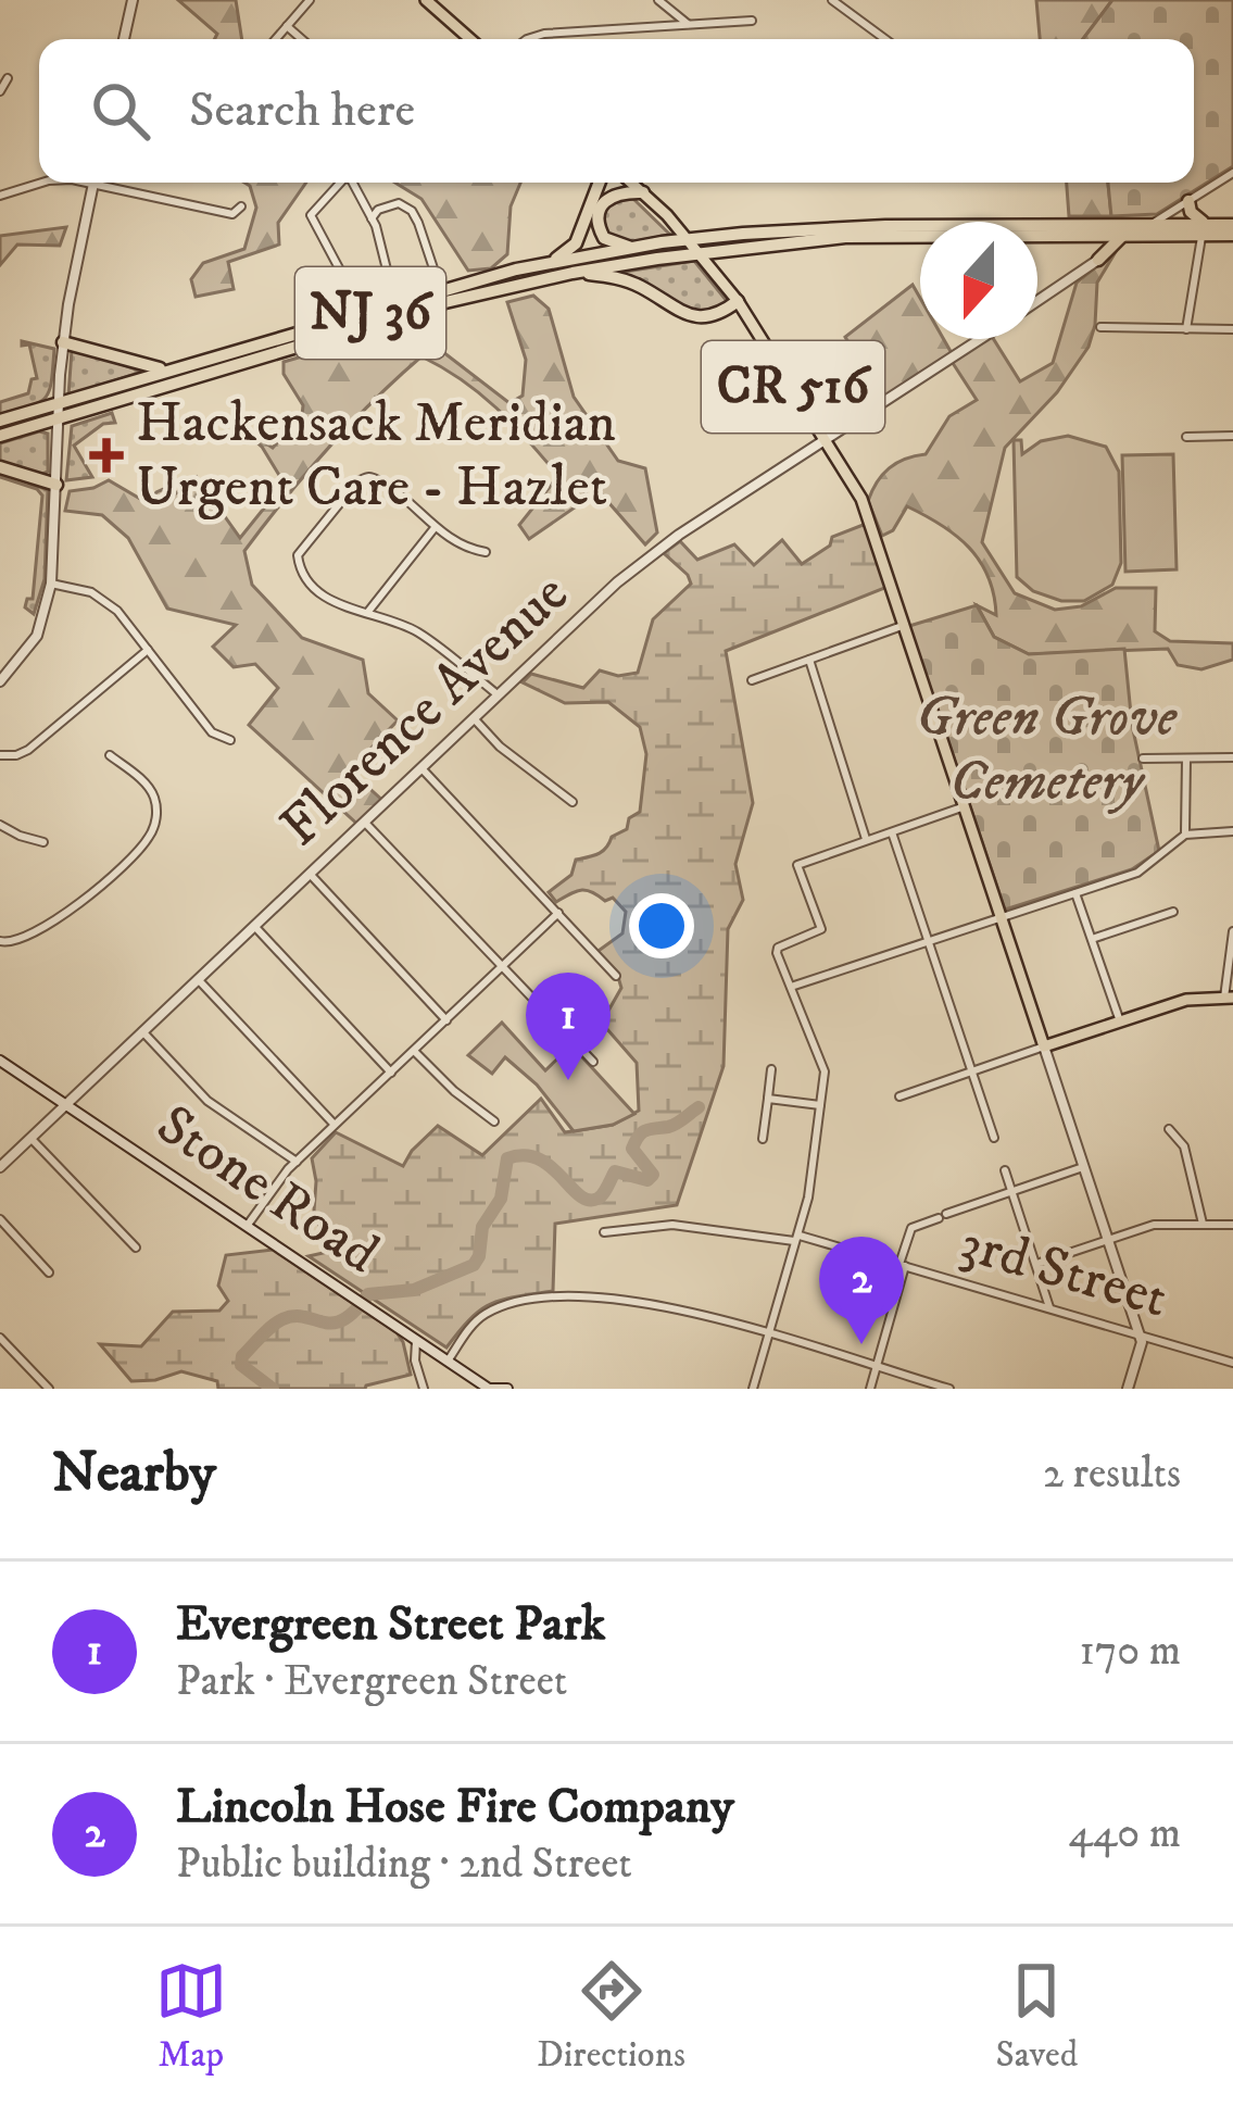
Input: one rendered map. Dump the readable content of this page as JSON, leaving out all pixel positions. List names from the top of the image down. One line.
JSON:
{"streets":{"highway":["NJ 36"],"main road":["CR 516"],"street":["Florence Avenue","Stone Road","3rd Street"]},"crossings":[["NJ 36","CR 516"],["CR 516","Florence Avenue"],["Florence Avenue","Stone Road"]],"parks":["Green Grove Cemetery"],"places":{"health":["Hackensack Meridian Urgent Care - Hazlet"]},"north":"bottom","page":{"search":"Search here","pins":["1","2"],"heading":["Nearby","2 results"],"list":[{"mark":"1","name":"Evergreen Street Park","note":"Park · Evergreen Street","value":"170 m"},{"mark":"2","name":"Lincoln Hose Fire Company","note":"Public building · 2nd Street","value":"440 m"}],"nav":["Map","Directions","Saved"]}}
